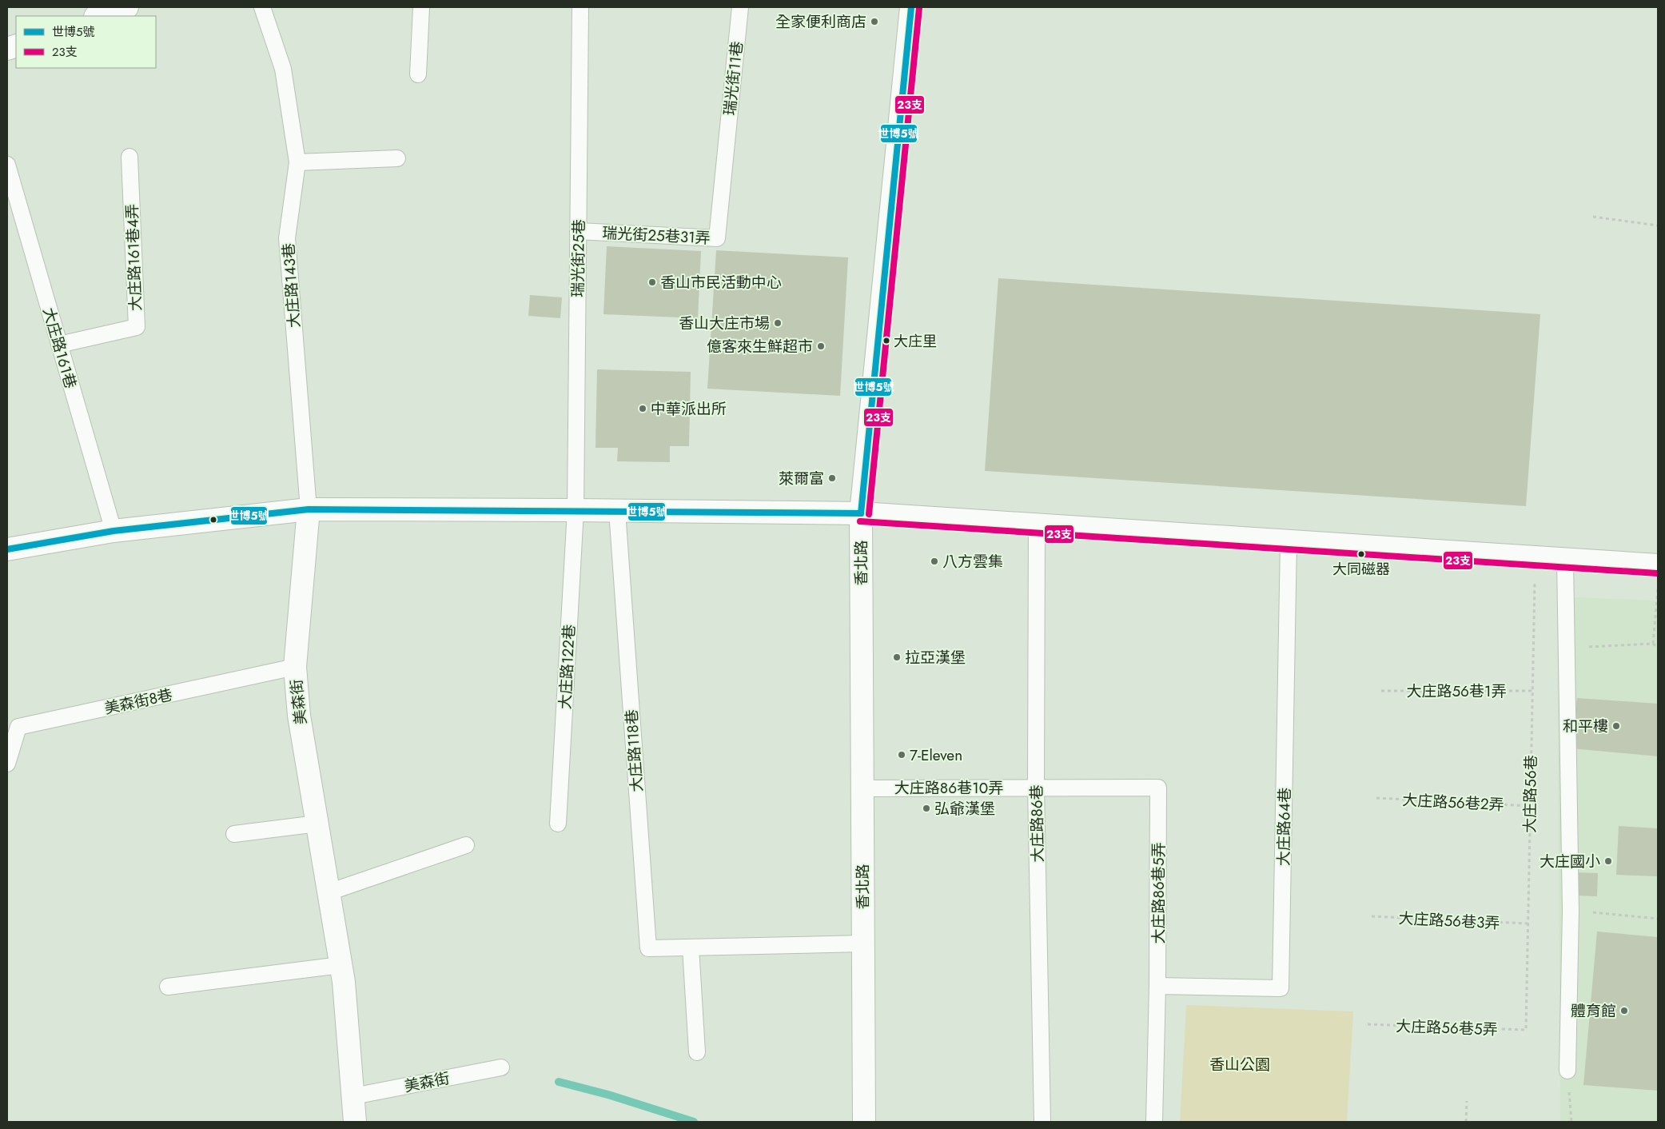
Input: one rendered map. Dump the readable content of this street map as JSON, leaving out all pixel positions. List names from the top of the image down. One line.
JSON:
{"streets":{"street":["香北路","美森街"],"lane":["瑞光街11巷","瑞光街25巷31弄","大庄路161巷4弄","瑞光街25巷","大庄路143巷","大庄路161巷","大庄路122巷","美森街8巷","大庄路118巷","大庄路86巷10弄","大庄路86巷","大庄路64巷","大庄路86巷5弄"],"path":["大庄路56巷1弄","大庄路56巷","大庄路56巷2弄","大庄路56巷3弄","大庄路56巷5弄"]},"crossings":[["瑞光街11巷","瑞光街25巷31弄"],["瑞光街25巷31弄","瑞光街25巷"],["大庄路161巷4弄","大庄路161巷"],["瑞光街25巷","大庄路122巷"],["大庄路143巷","美森街"],["香北路","大庄路118巷"],["香北路","大庄路86巷10弄"],["大庄路56巷1弄","大庄路56巷"],["美森街8巷","美森街"],["大庄路86巷10弄","大庄路86巷"],["大庄路86巷10弄","大庄路86巷5弄"],["大庄路56巷","大庄路56巷2弄"],["大庄路56巷","大庄路56巷3弄"],["大庄路56巷","大庄路56巷5弄"],["大庄路86巷","大庄路86巷5弄"],["大庄路64巷","大庄路86巷5弄"]],"parks":["香山公園"],"places":["全家便利商店","香山市民活動中心","香山大庄市場","大庄里","億客來生鮮超市","中華派出所","萊爾富","大同磁器","八方雲集","拉亞漢堡","和平樓","7-Eleven","弘爺漢堡","大庄國小","體育館"],"lines":["transit line 世博5號","transit line 23支"],"legend":["世博5號","23支"]}
